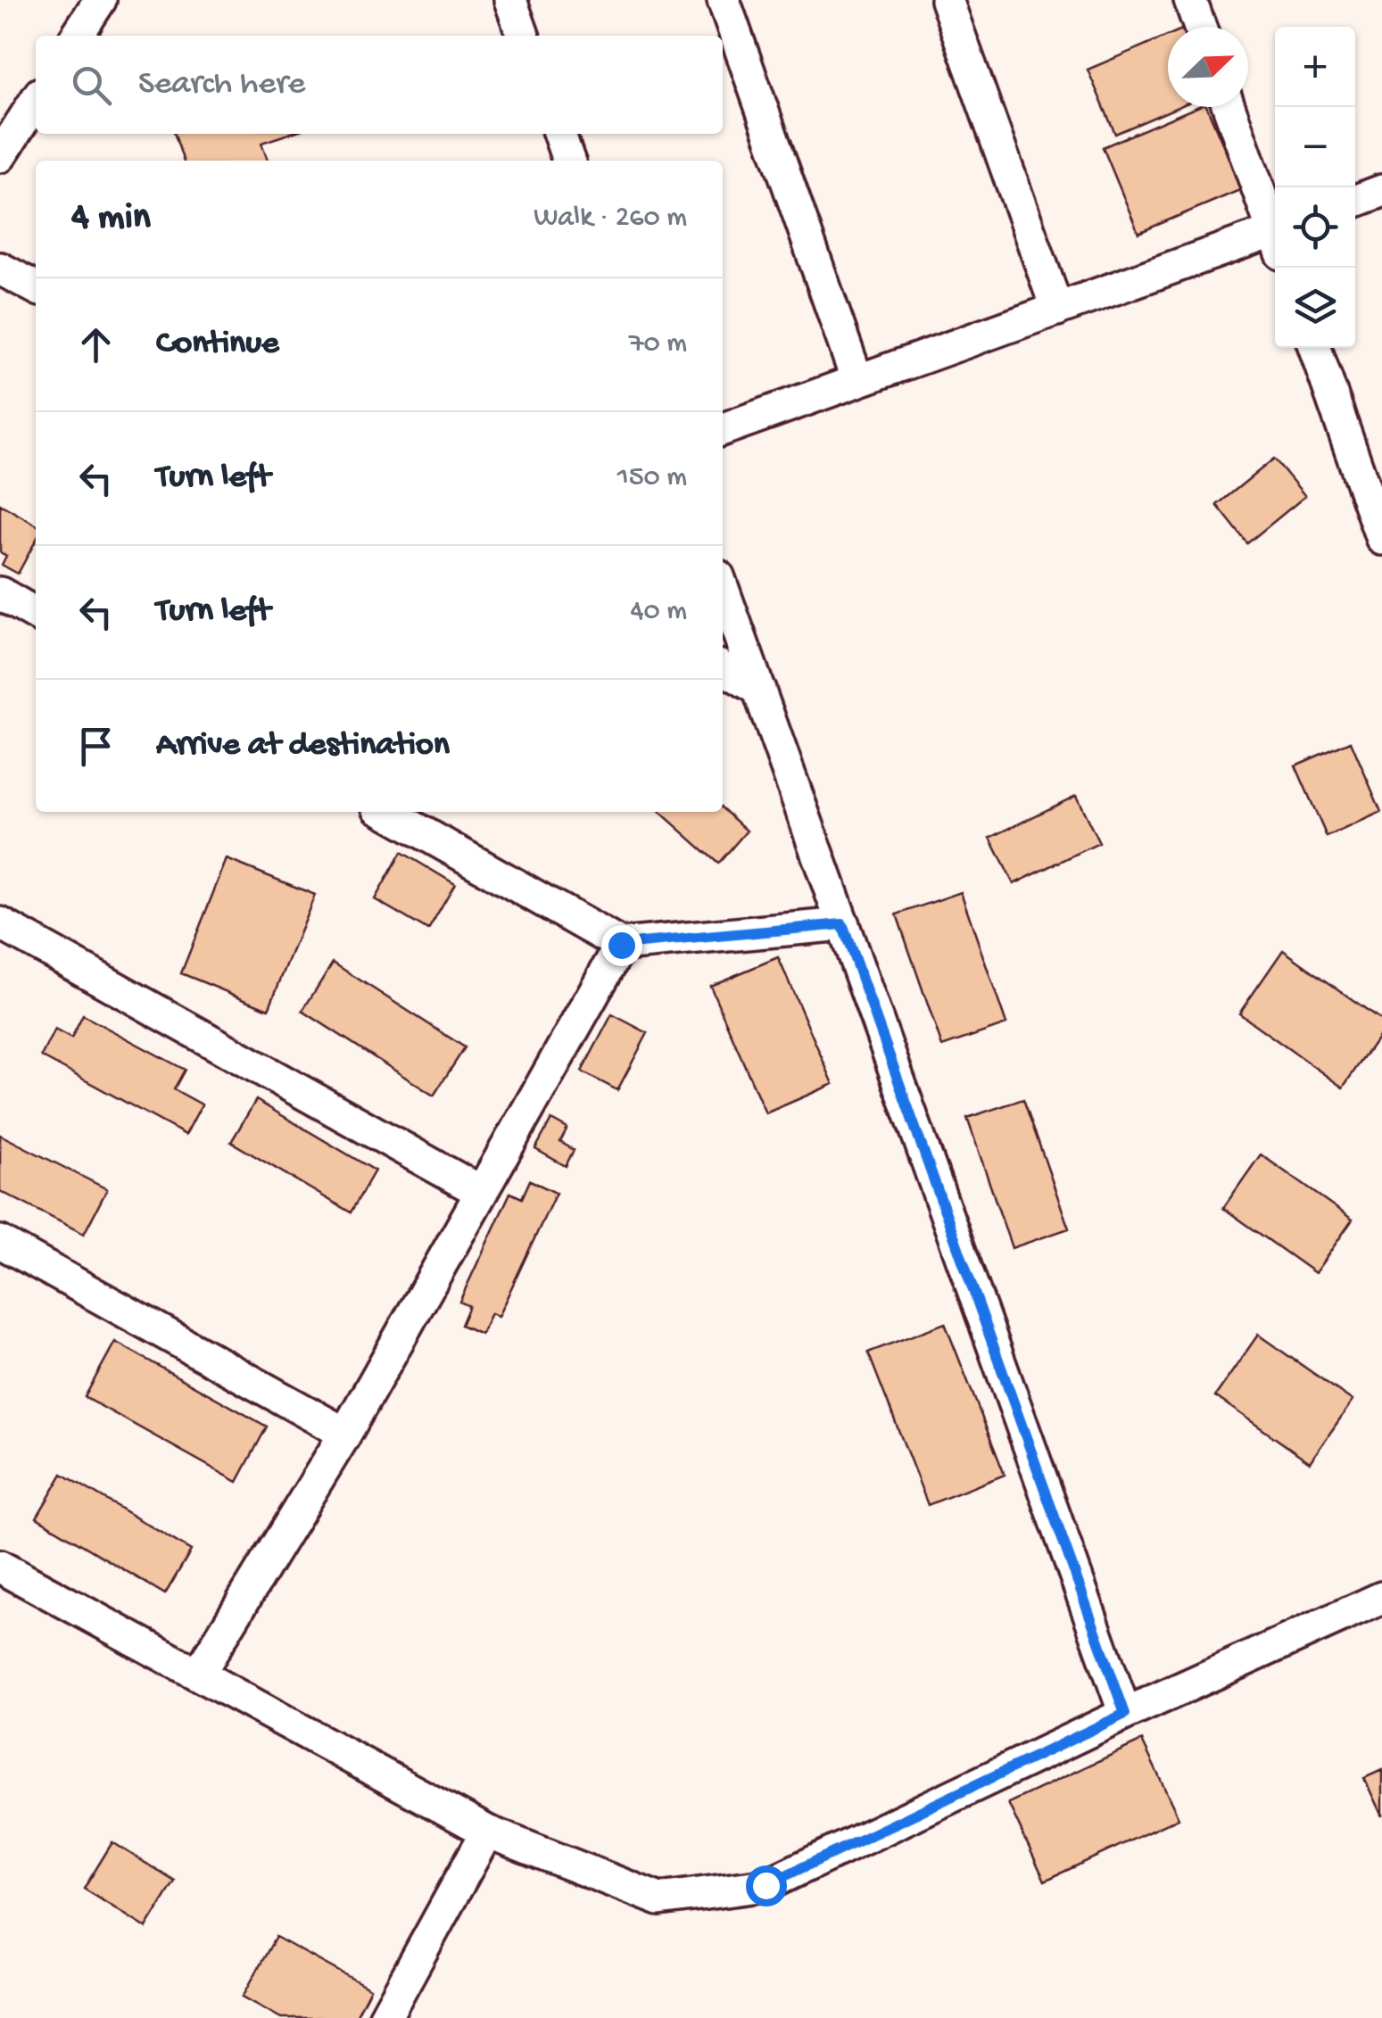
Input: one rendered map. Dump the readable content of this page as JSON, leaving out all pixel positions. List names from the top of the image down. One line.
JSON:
{"north":"top right","page":{"map_buttons":["+","−"],"search":"Search here","heading":["4 min","Walk · 260 m"],"list":[["Continue","70 m"],["Turn left","150 m"],["Turn left","40 m"],"Arrive at destination"]}}
